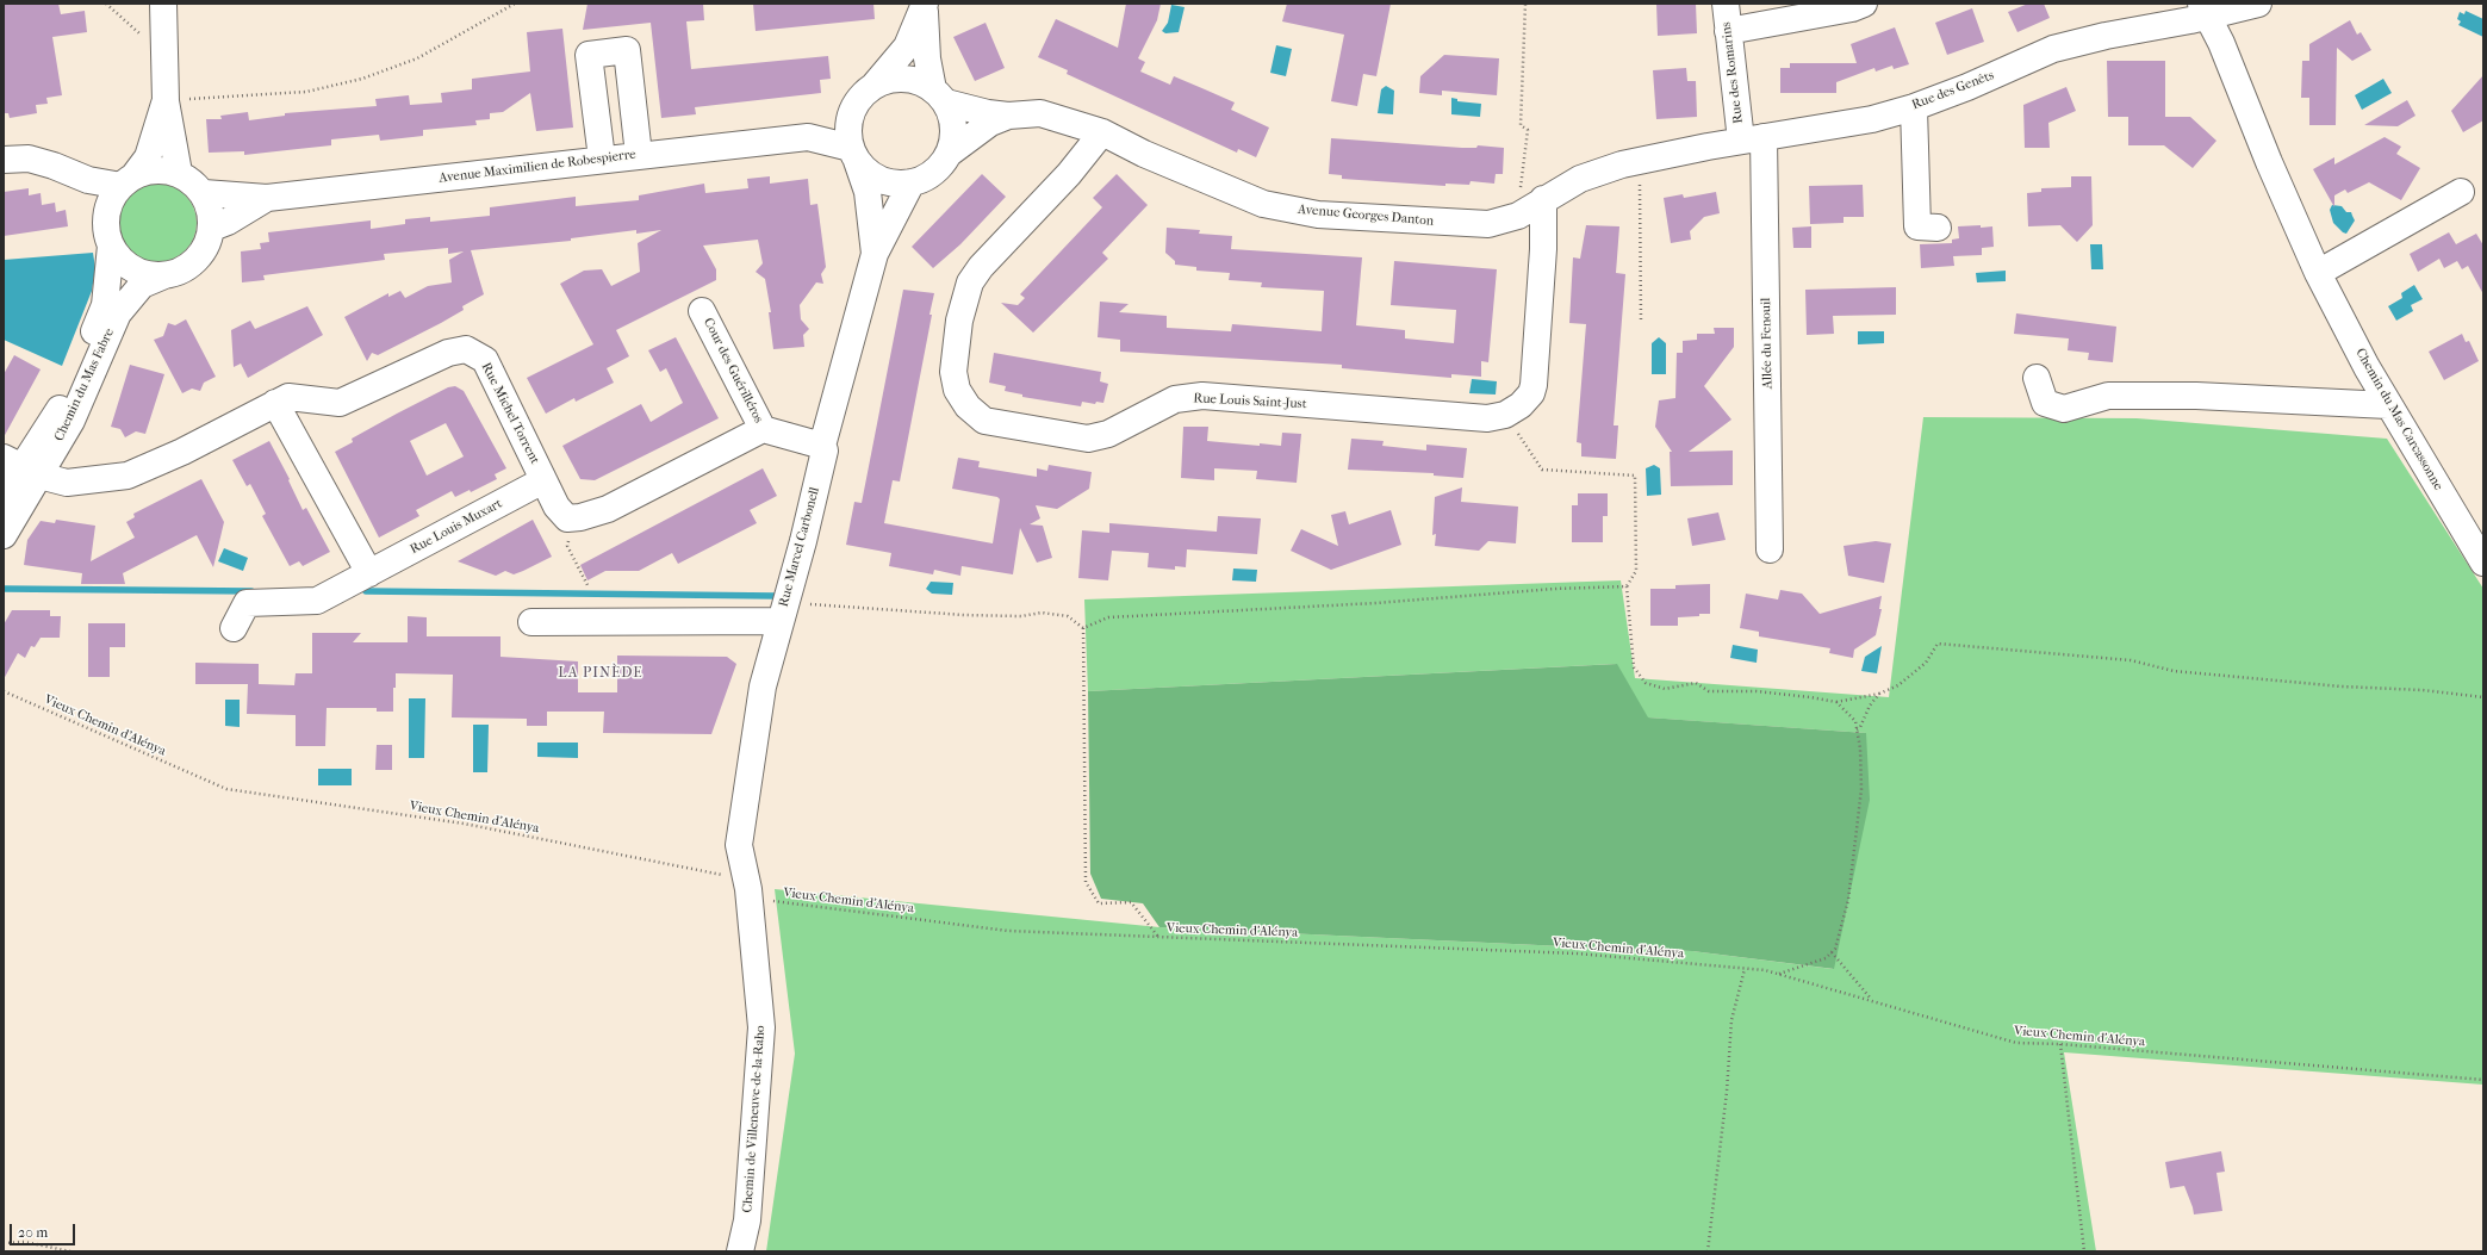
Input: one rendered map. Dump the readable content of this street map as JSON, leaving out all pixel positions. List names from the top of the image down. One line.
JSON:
{"streets":{"street":["Rue des Romarins","Rue des Genêts","Avenue Maximilien de Robespierre","Avenue Georges Danton","Allée du Fenouil","Cour des Guérilléros","Chemin du Mas Fabre","Rue Louis Saint-Just","Rue Michel Torrent","Chemin du Mas Carcassonne","Rue Louis Muxart","Rue Marcel Carbonell","Chemin de Villeneuve-de-la-Raho"],"path":["Vieux Chemin d’Alénya"]},"crossings":[["Rue des Romarins","Rue des Genêts"],["Rue des Romarins","Allée du Fenouil"],["Rue des Genêts","Avenue Georges Danton"],["Rue des Genêts","Allée du Fenouil"],["Rue des Genêts","Chemin du Mas Carcassonne"],["Avenue Maximilien de Robespierre","Avenue Georges Danton"],["Avenue Maximilien de Robespierre","Chemin du Mas Fabre"],["Avenue Maximilien de Robespierre","Rue Marcel Carbonell"],["Avenue Georges Danton","Rue Louis Saint-Just"],["Avenue Georges Danton","Rue Marcel Carbonell"],["Chemin du Mas Fabre","Rue Michel Torrent"],["Rue Michel Torrent","Rue Louis Muxart"],["Rue Marcel Carbonell","Chemin de Villeneuve-de-la-Raho"],["Vieux Chemin d’Alénya","Chemin de Villeneuve-de-la-Raho"]],"districts":["LA PINÈDE"],"scale_bar":"20 m"}
